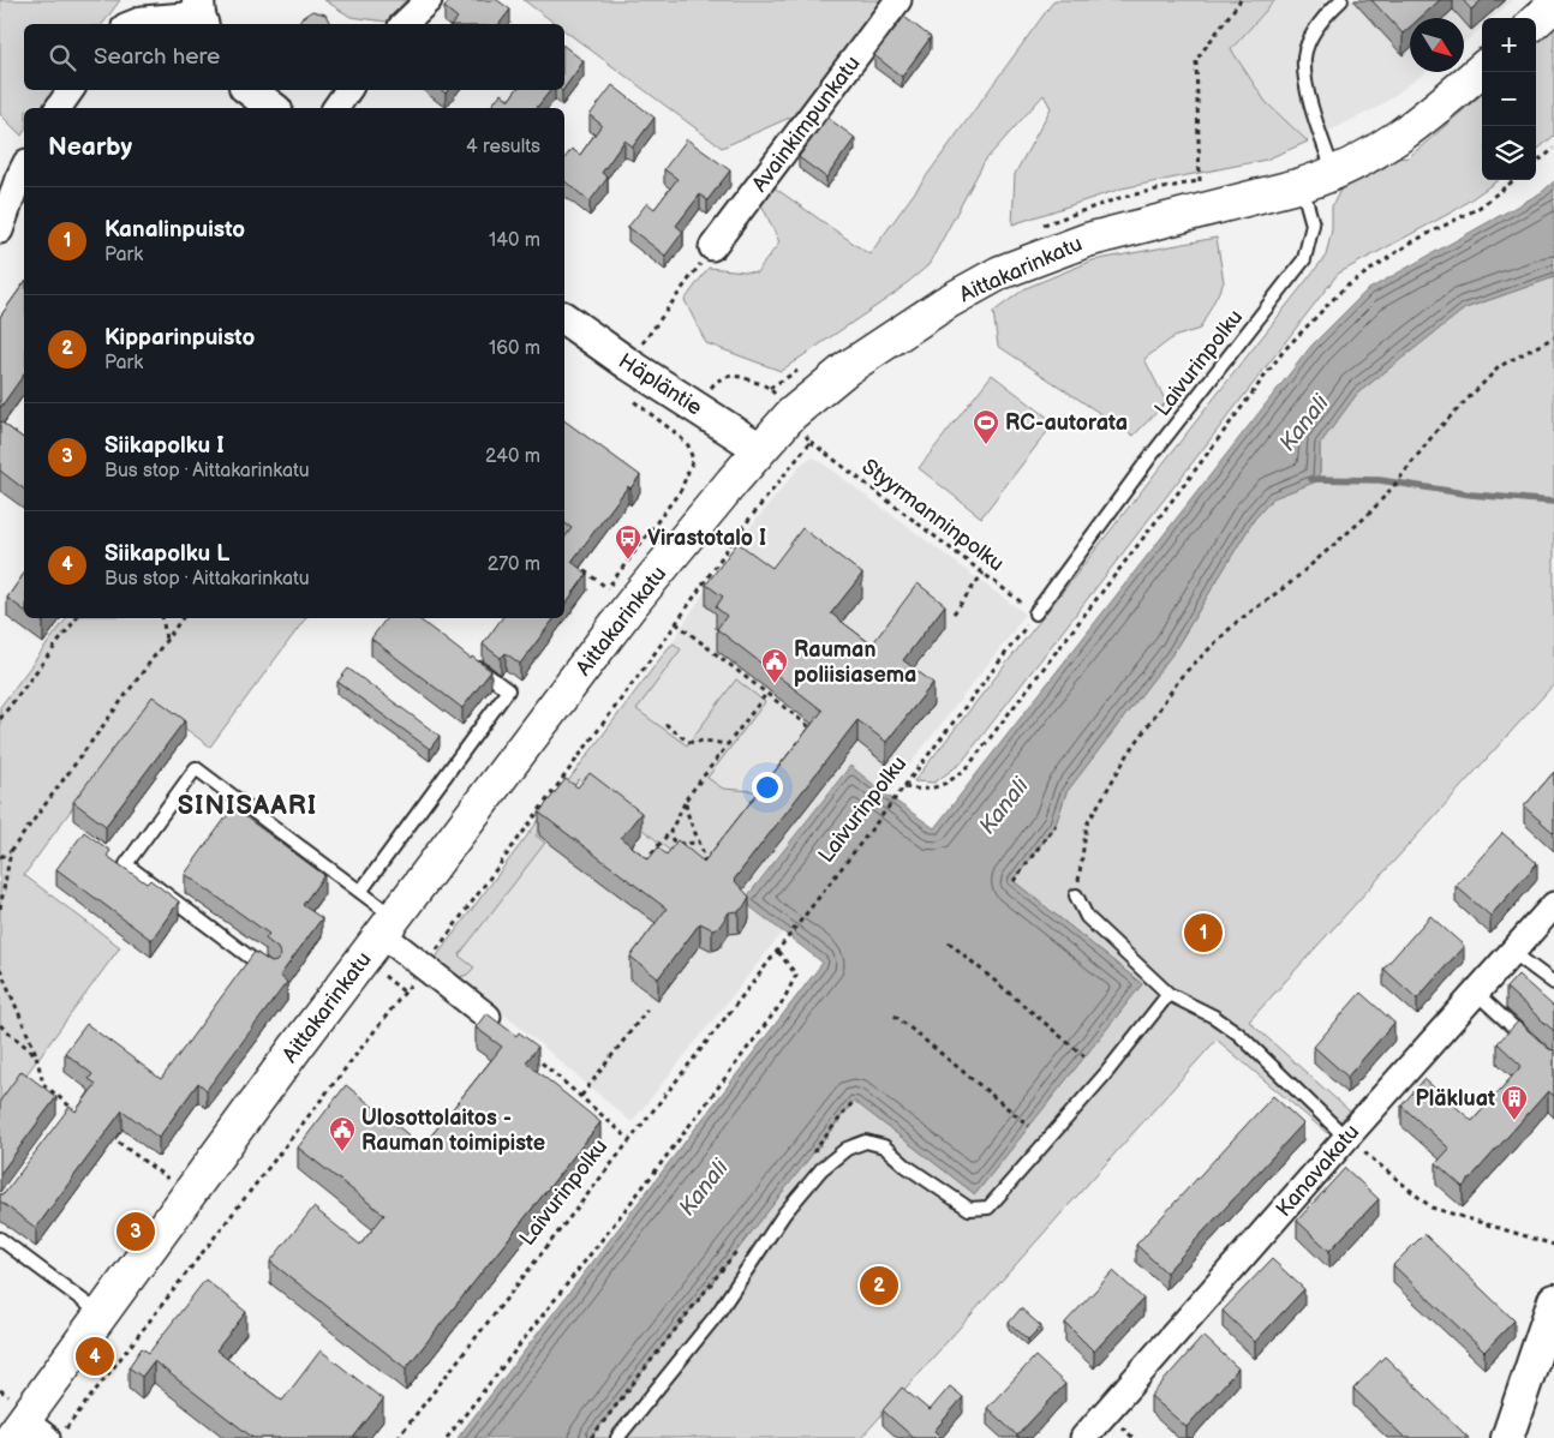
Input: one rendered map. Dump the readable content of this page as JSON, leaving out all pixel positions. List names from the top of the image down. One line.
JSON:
{"streets":{"main road":["Aittakarinkatu"],"street":["Avainkimpunkatu","Häpläntie","Kanavakatu"],"lane":["Laivurinpolku"],"path":["Styyrmanninpolku"]},"crossings":[["Aittakarinkatu","Laivurinpolku"],["Aittakarinkatu","Häpläntie"],["Aittakarinkatu","Styyrmanninpolku"],["Laivurinpolku","Styyrmanninpolku"]],"districts":["SINISAARI"],"water":["Kanali"],"places":{"sports":["RC-autorata"],"bus stop":["Virastotalo I"],"public building":["Rauman poliisiasema","Ulosottolaitos - Rauman toimipiste"],"building":["Pläkluat"]},"north":"bottom right","page":{"map_buttons":["+","−"],"search":"Search here","heading":["Nearby","4 results"],"list":[{"mark":"1","name":"Kanalinpuisto","note":"Park","value":"140 m"},{"mark":"2","name":"Kipparinpuisto","note":"Park","value":"160 m"},{"mark":"3","name":"Siikapolku I","note":"Bus stop · Aittakarinkatu","value":"240 m"},{"mark":"4","name":"Siikapolku L","note":"Bus stop · Aittakarinkatu","value":"270 m"}],"pins":["1","3","2","4"]}}
